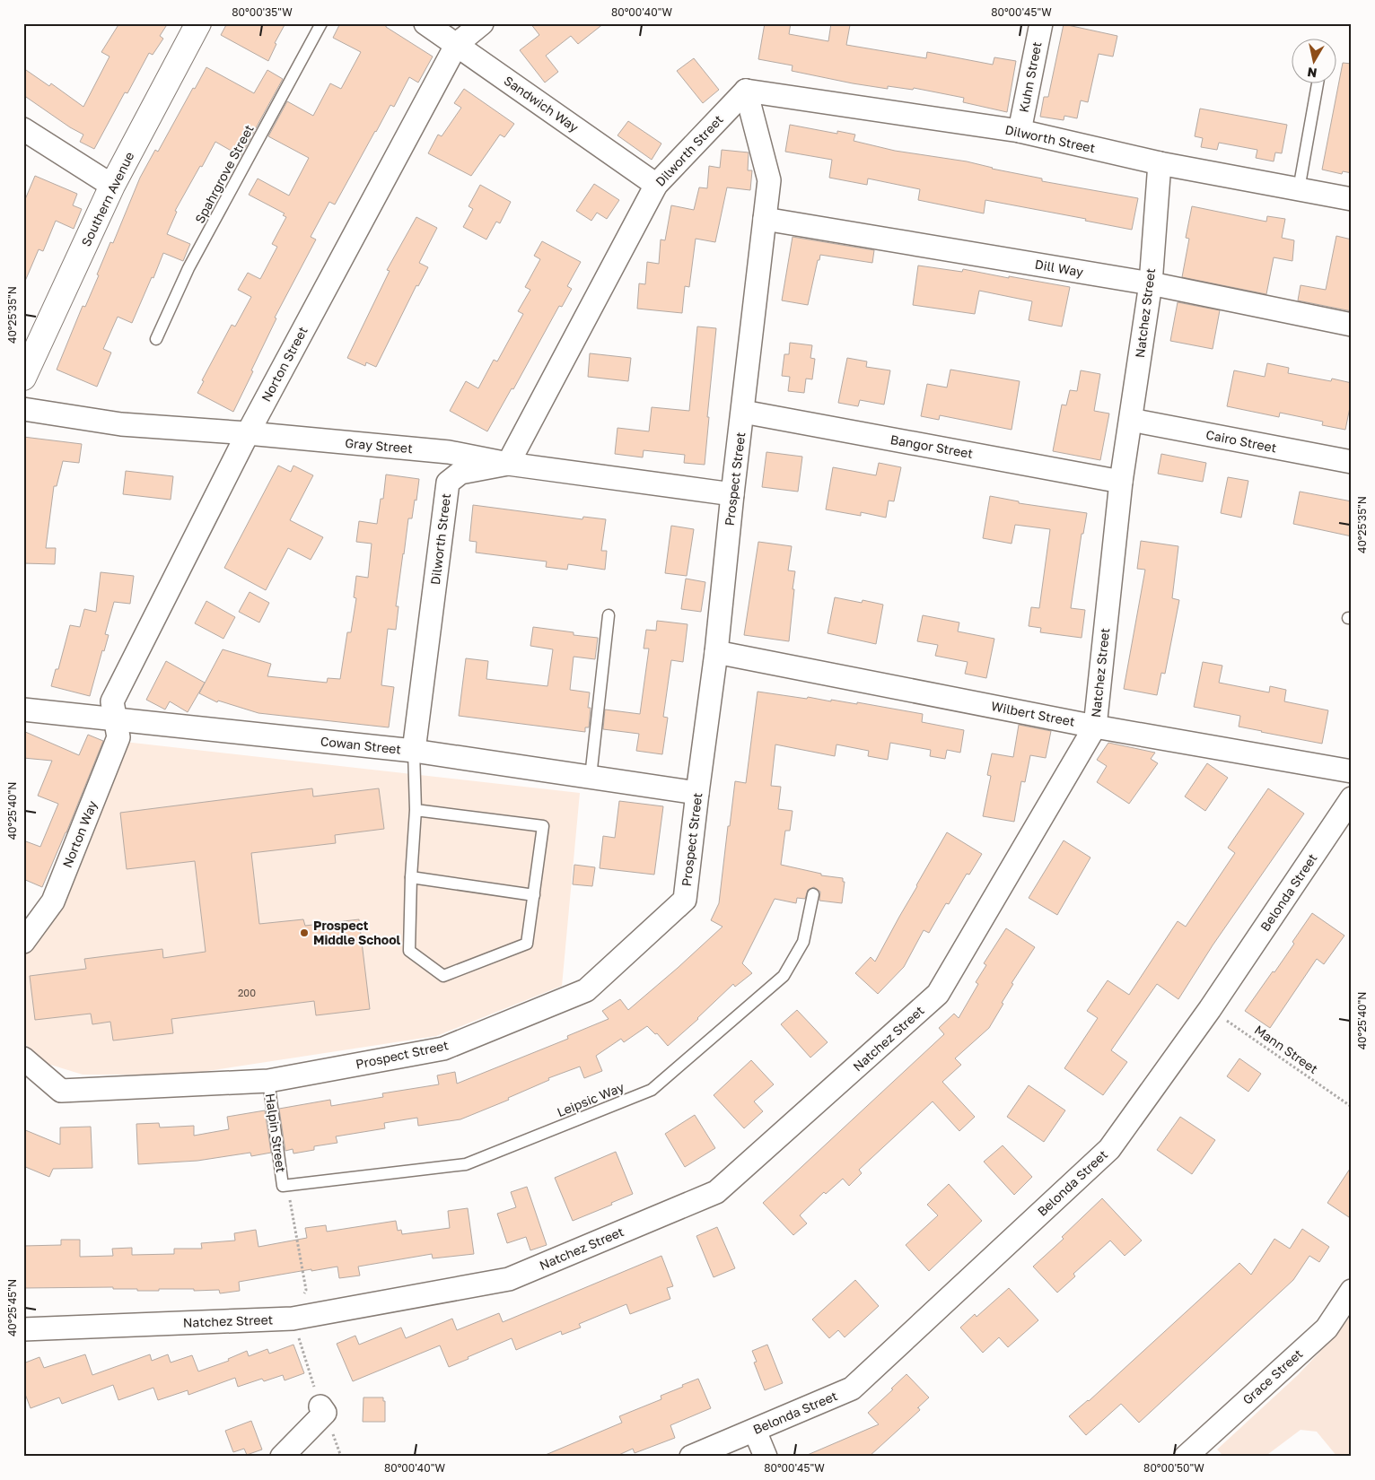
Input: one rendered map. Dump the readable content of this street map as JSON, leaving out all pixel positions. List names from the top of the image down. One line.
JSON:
{"streets":{"street":["Kuhn Street","Sandwich Way","Dilworth Street","Southern Avenue","Dill Way","Natchez Street","Norton Street","Cairo Street","Gray Street","Bangor Street","Prospect Street","Wilbert Street","Cowan Street","Norton Way","Belonda Street","Grace Street"],"lane":["Spahrgrove Street","Leipsic Way","Halpin Street"],"path":["Mann Street"]},"crossings":[["Kuhn Street","Dilworth Street"],["Sandwich Way","Dilworth Street"],["Sandwich Way","Norton Street"],["Dilworth Street","Natchez Street"],["Dilworth Street","Gray Street"],["Dilworth Street","Prospect Street"],["Dilworth Street","Cowan Street"],["Dill Way","Natchez Street"],["Dill Way","Prospect Street"],["Natchez Street","Cairo Street"],["Natchez Street","Bangor Street"],["Natchez Street","Wilbert Street"],["Norton Street","Gray Street"],["Norton Street","Cowan Street"],["Norton Street","Norton Way"],["Gray Street","Prospect Street"],["Bangor Street","Prospect Street"],["Prospect Street","Wilbert Street"],["Prospect Street","Cowan Street"],["Prospect Street","Halpin Street"],["Cowan Street","Norton Way"],["Belonda Street","Mann Street"],["Leipsic Way","Halpin Street"]],"places":["Prospect Middle School"],"house_numbers":["200"],"north":"bottom","coordinates":["80°00'35\"W","80°00'40\"W","80°00'45\"W","40°25'35\"N","40°25'40\"N","40°25'45\"N","80°00'50\"W"]}
